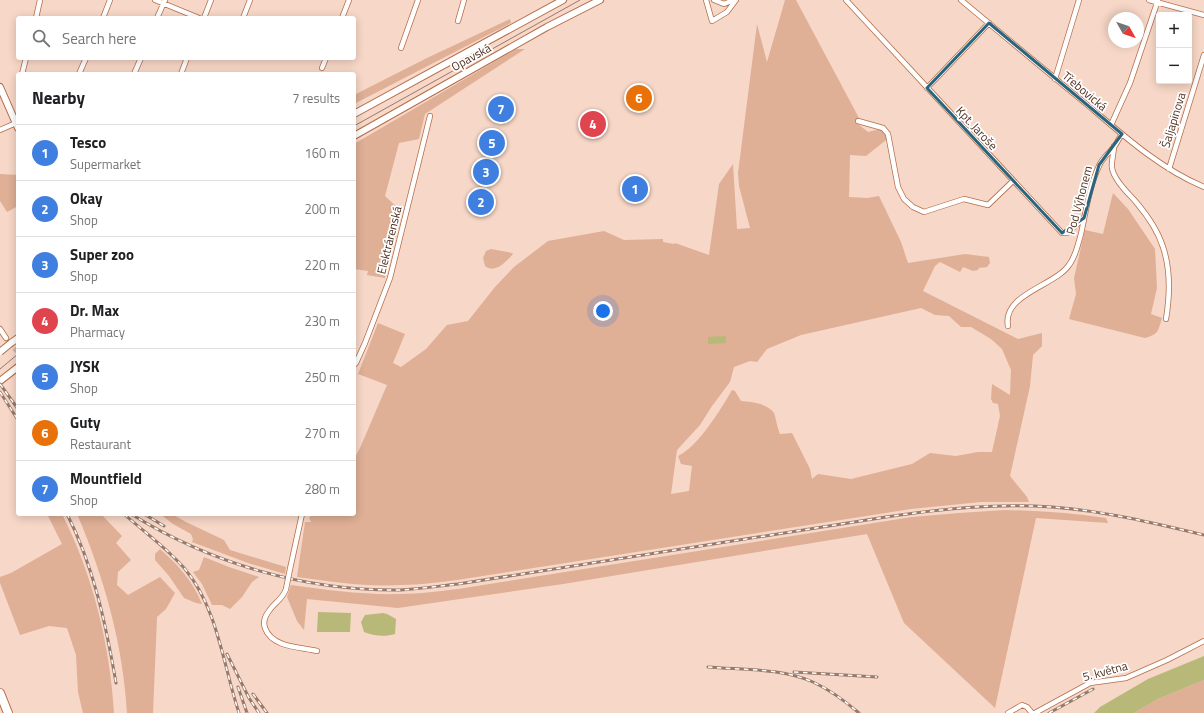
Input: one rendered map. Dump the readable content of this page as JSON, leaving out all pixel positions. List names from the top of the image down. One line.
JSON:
{"streets":{"main road":["Opavská"],"street":["Třebovická","Šaljapinova","Kpt. Jaroše","Pod Výhonem","Elektrárenská","5. května"]},"crossings":[["Třebovická","Šaljapinova"],["Třebovická","Pod Výhonem"],["Kpt. Jaroše","Pod Výhonem"]],"north":"bottom right","page":{"map_buttons":["+","−"],"search":"Search here","heading":["Nearby","7 results"],"pins":["6","7","4","5","3","1","2"],"list":[{"mark":"1","name":"Tesco","note":"Supermarket","value":"160 m"},{"mark":"2","name":"Okay","note":"Shop","value":"200 m"},{"mark":"3","name":"Super zoo","note":"Shop","value":"220 m"},{"mark":"4","name":"Dr. Max","note":"Pharmacy","value":"230 m"},{"mark":"5","name":"JYSK","note":"Shop","value":"250 m"},{"mark":"6","name":"Guty","note":"Restaurant","value":"270 m"},{"mark":"7","name":"Mountfield","note":"Shop","value":"280 m"}]}}
